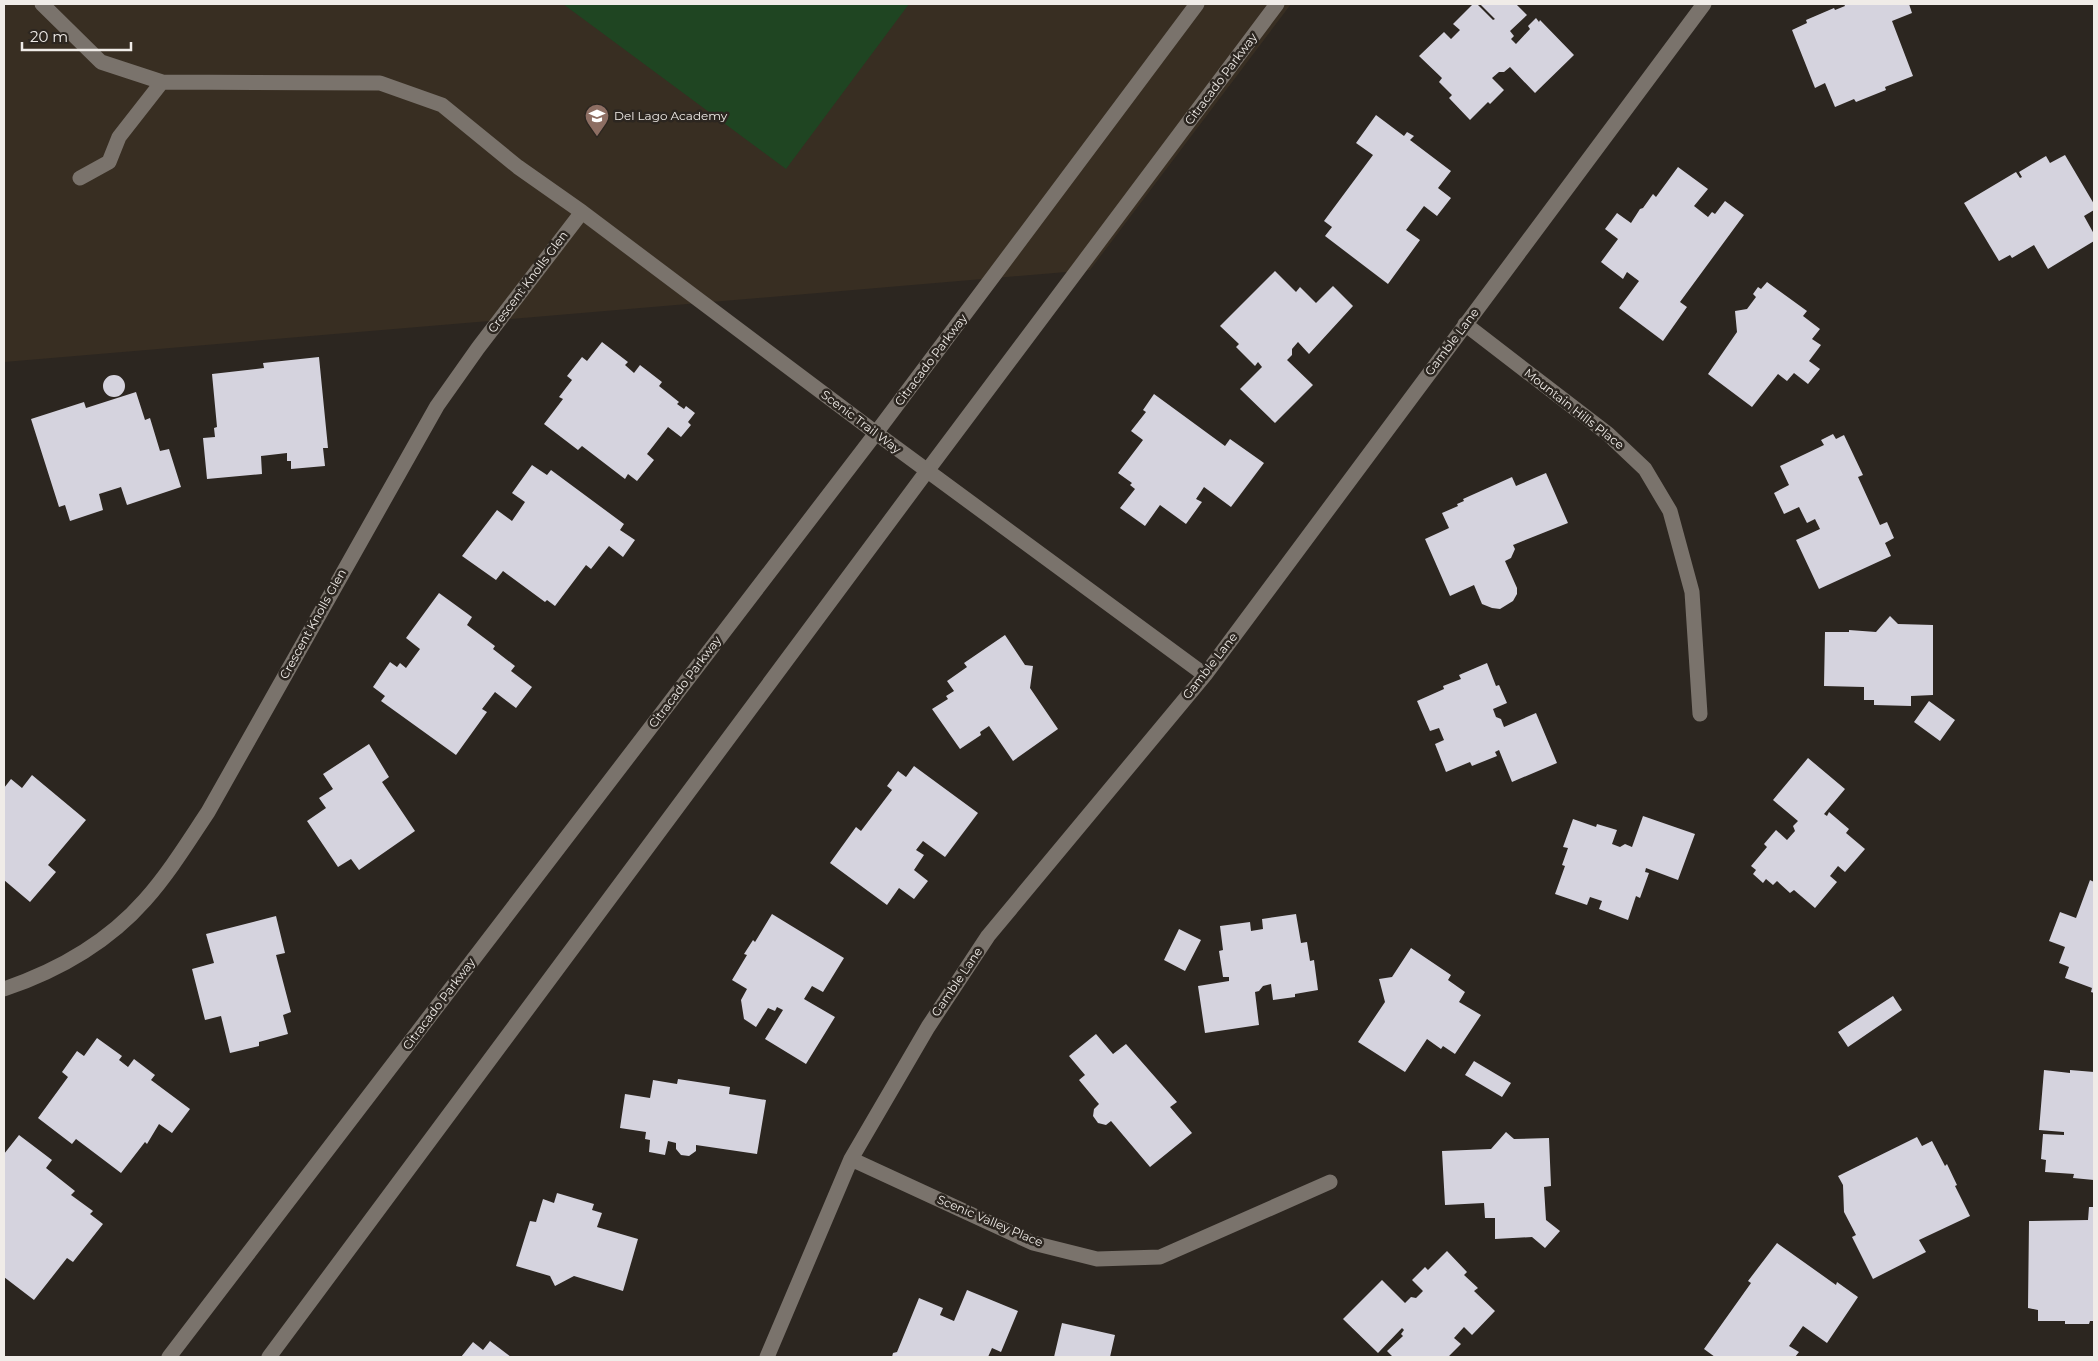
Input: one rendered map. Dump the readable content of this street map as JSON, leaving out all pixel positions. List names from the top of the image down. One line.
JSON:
{"streets":{"street":["Citracado Parkway","Crescent Knolls Glen","Gamble Lane","Mountain Hills Place","Scenic Trail Way","Scenic Valley Place"]},"crossings":[["Citracado Parkway","Scenic Trail Way"],["Crescent Knolls Glen","Scenic Trail Way"],["Gamble Lane","Mountain Hills Place"],["Gamble Lane","Scenic Trail Way"],["Gamble Lane","Scenic Valley Place"]],"places":{"school or university":["Del Lago Academy"]},"scale_bar":"20 m"}
